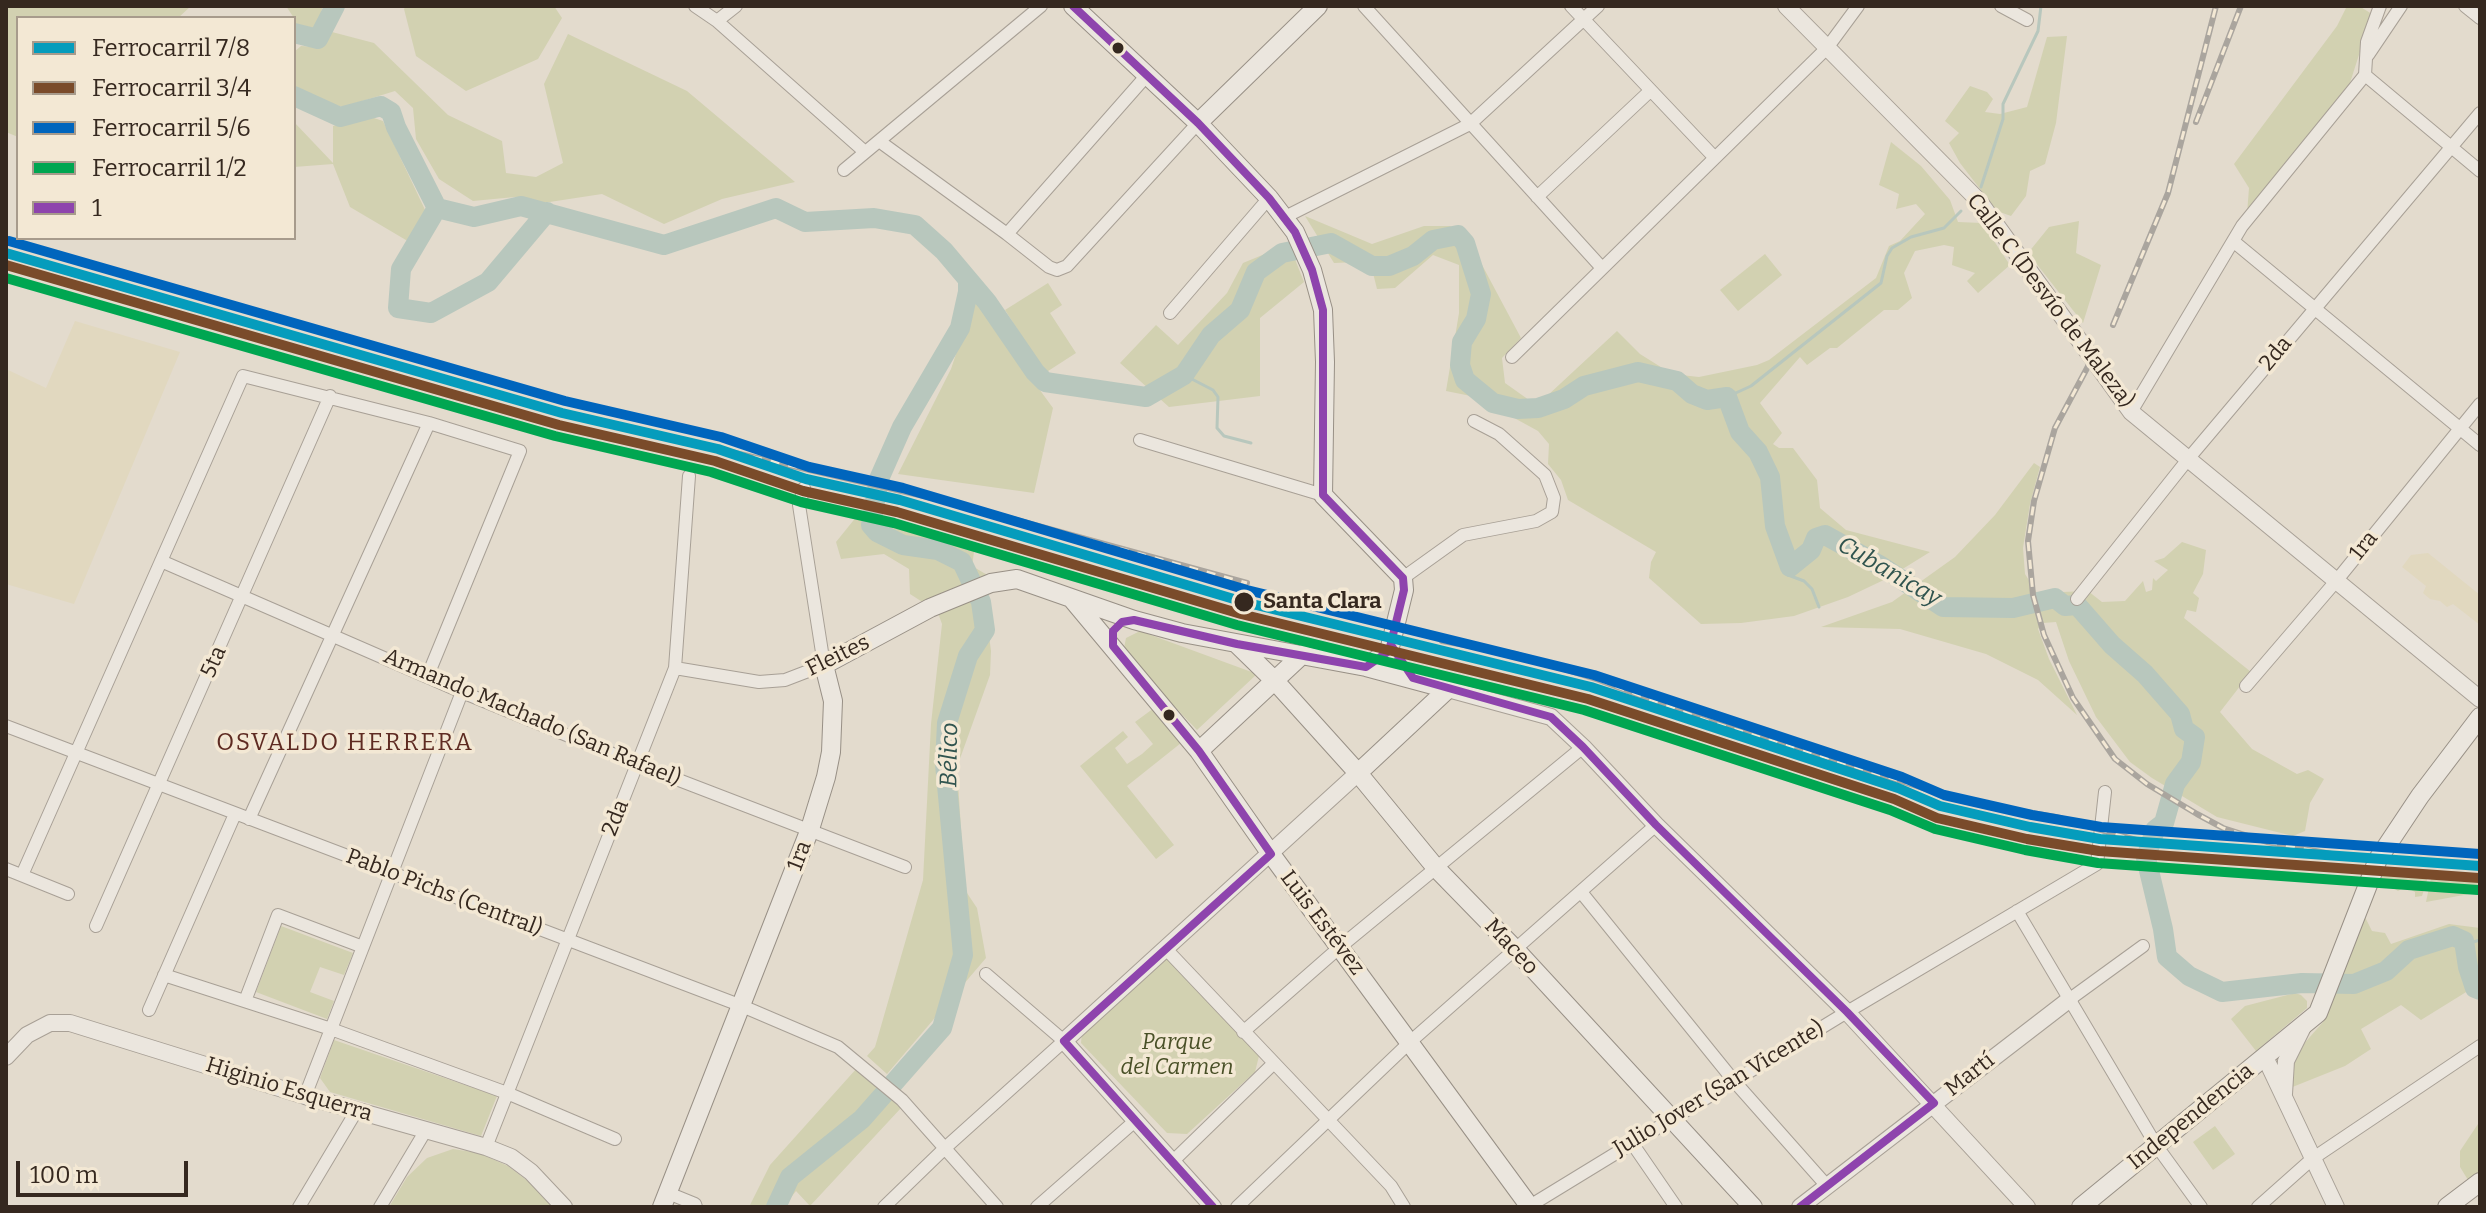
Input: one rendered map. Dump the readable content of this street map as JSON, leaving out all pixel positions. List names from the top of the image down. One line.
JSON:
{"streets":{"main road":["1ra","Fleites","Luis Estévez","Maceo","Independencia"],"street":["Calle C (Desvío de Maleza)","2da","5ta","Armando Machado (San Rafael)","Pablo Pichs (Central)","Martí","Julio Jover (San Vicente)","Higinio Esquerra"]},"crossings":[["Calle C (Desvío de Maleza)","2da"],["Calle C (Desvío de Maleza)","1ra"],["2da","Fleites"],["2da","Armando Machado (San Rafael)"],["2da","Pablo Pichs (Central)"],["2da","Higinio Esquerra"],["1ra","Fleites"],["1ra","Armando Machado (San Rafael)"],["1ra","Pablo Pichs (Central)"],["Fleites","Luis Estévez"],["5ta","Armando Machado (San Rafael)"],["5ta","Pablo Pichs (Central)"],["Luis Estévez","Julio Jover (San Vicente)"],["Maceo","Julio Jover (San Vicente)"]],"districts":["OSVALDO HERRERA"],"water":["Cubanicay","Bélico"],"parks":["Parque del Carmen"],"places":["Santa Clara"],"lines":["transit line 1","rail line 5/6","rail line 7/8","rail line 3/4","rail line 1/2"],"legend":["Ferrocarril 7/8","Ferrocarril 3/4","Ferrocarril 5/6","Ferrocarril 1/2","1"],"scale_bar":"100 m"}
